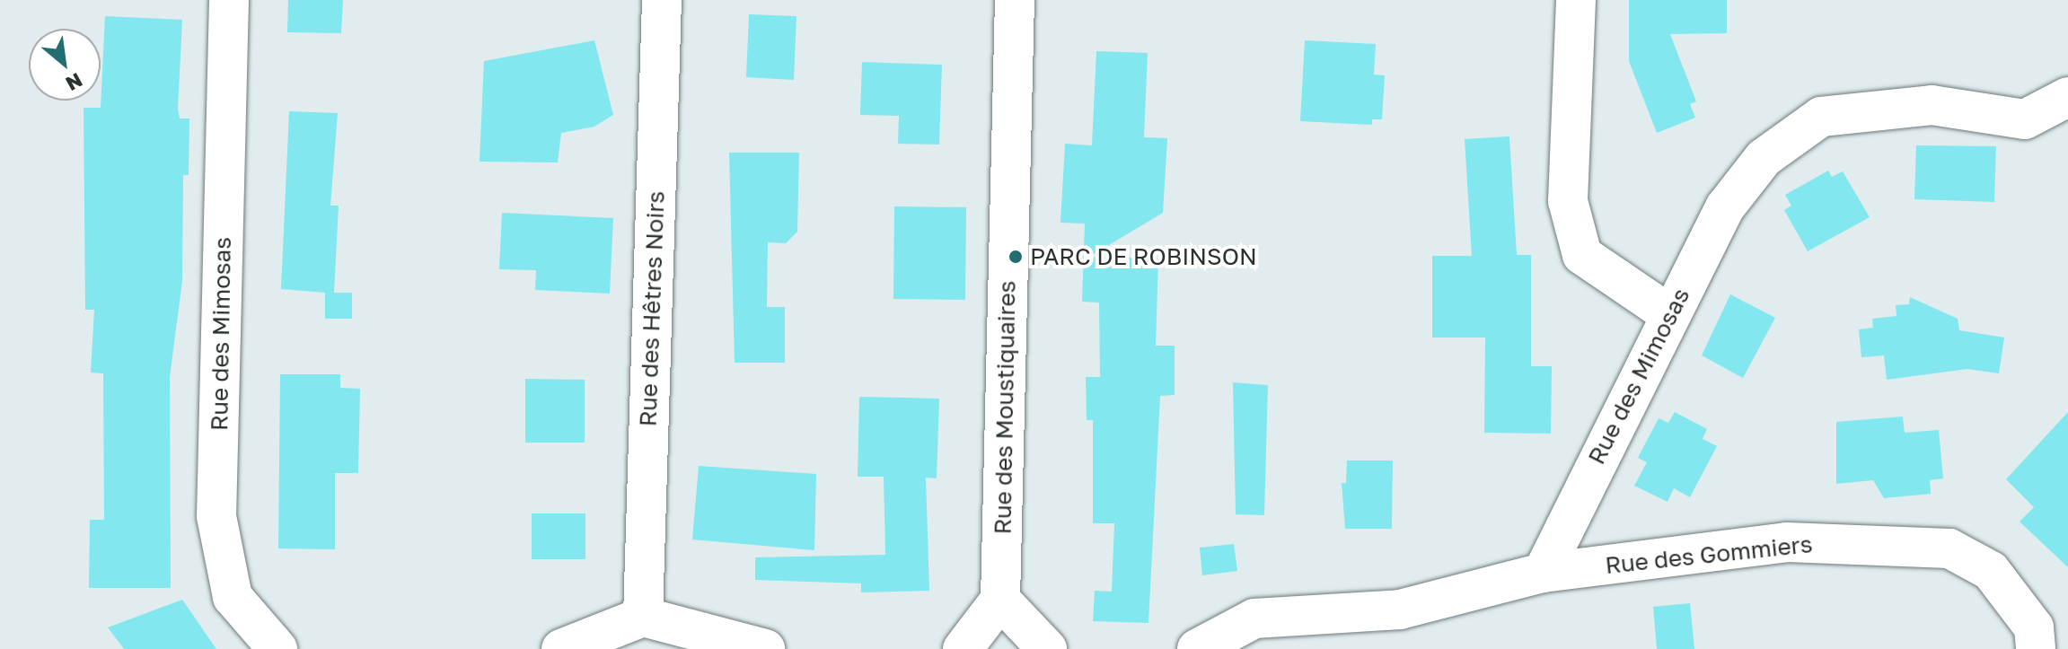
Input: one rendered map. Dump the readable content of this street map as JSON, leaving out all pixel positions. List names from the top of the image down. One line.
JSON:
{"streets":{"street":["Rue des Hêtres Noirs","Rue des Mimosas","Rue des Moustiquaires","Rue des Gommiers"]},"crossings":[["Rue des Mimosas","Rue des Gommiers"]],"places":["PARC DE ROBINSON"],"north":"bottom right"}
